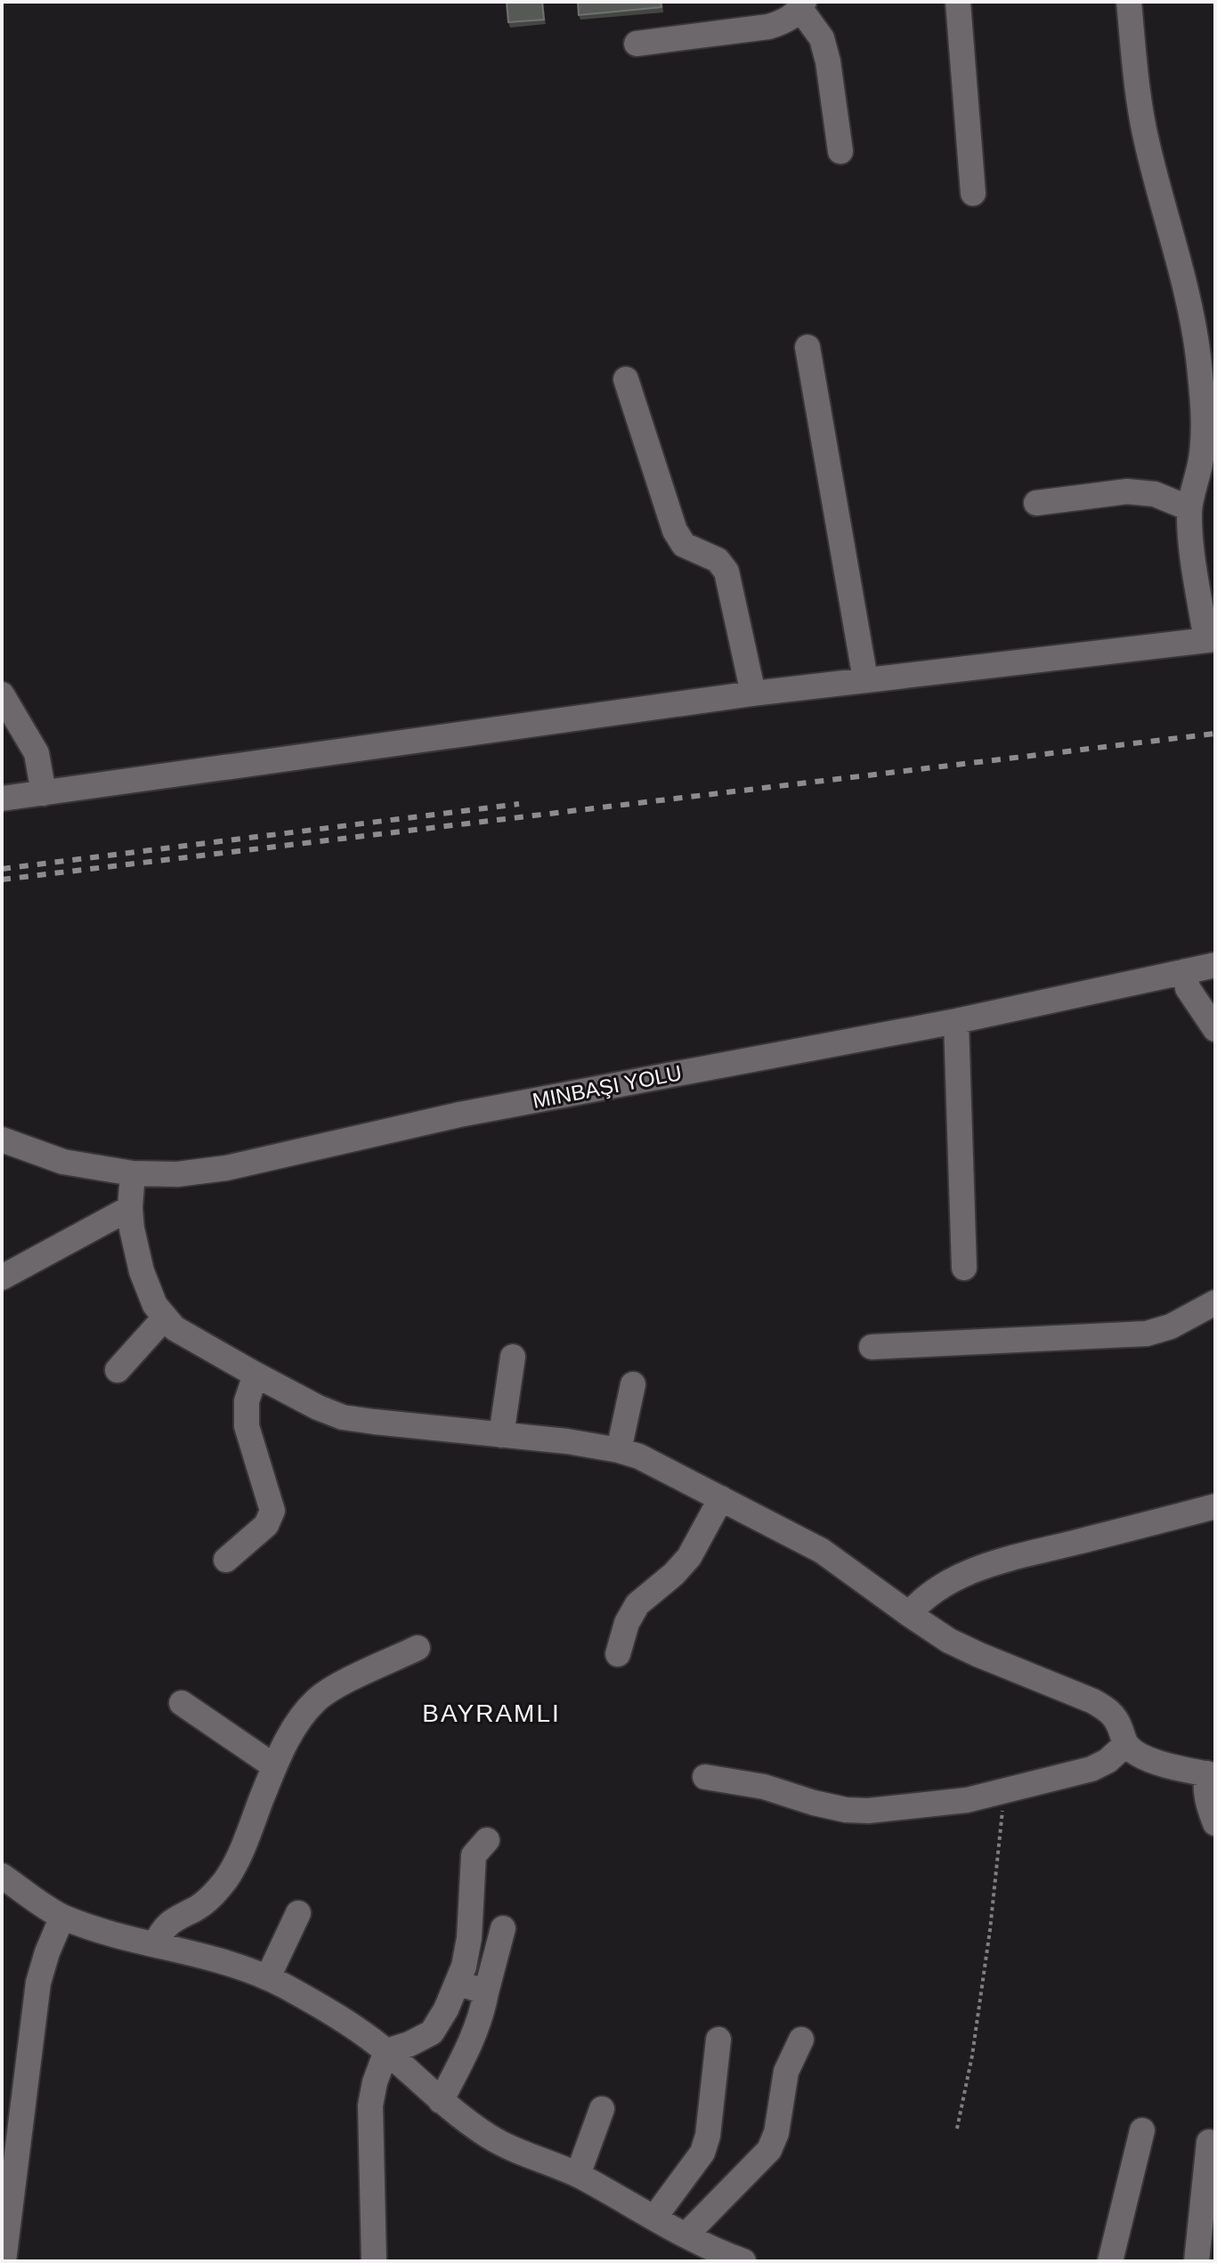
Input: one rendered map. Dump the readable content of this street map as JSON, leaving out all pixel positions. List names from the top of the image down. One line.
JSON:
{"districts":["BAYRAMLI"]}
